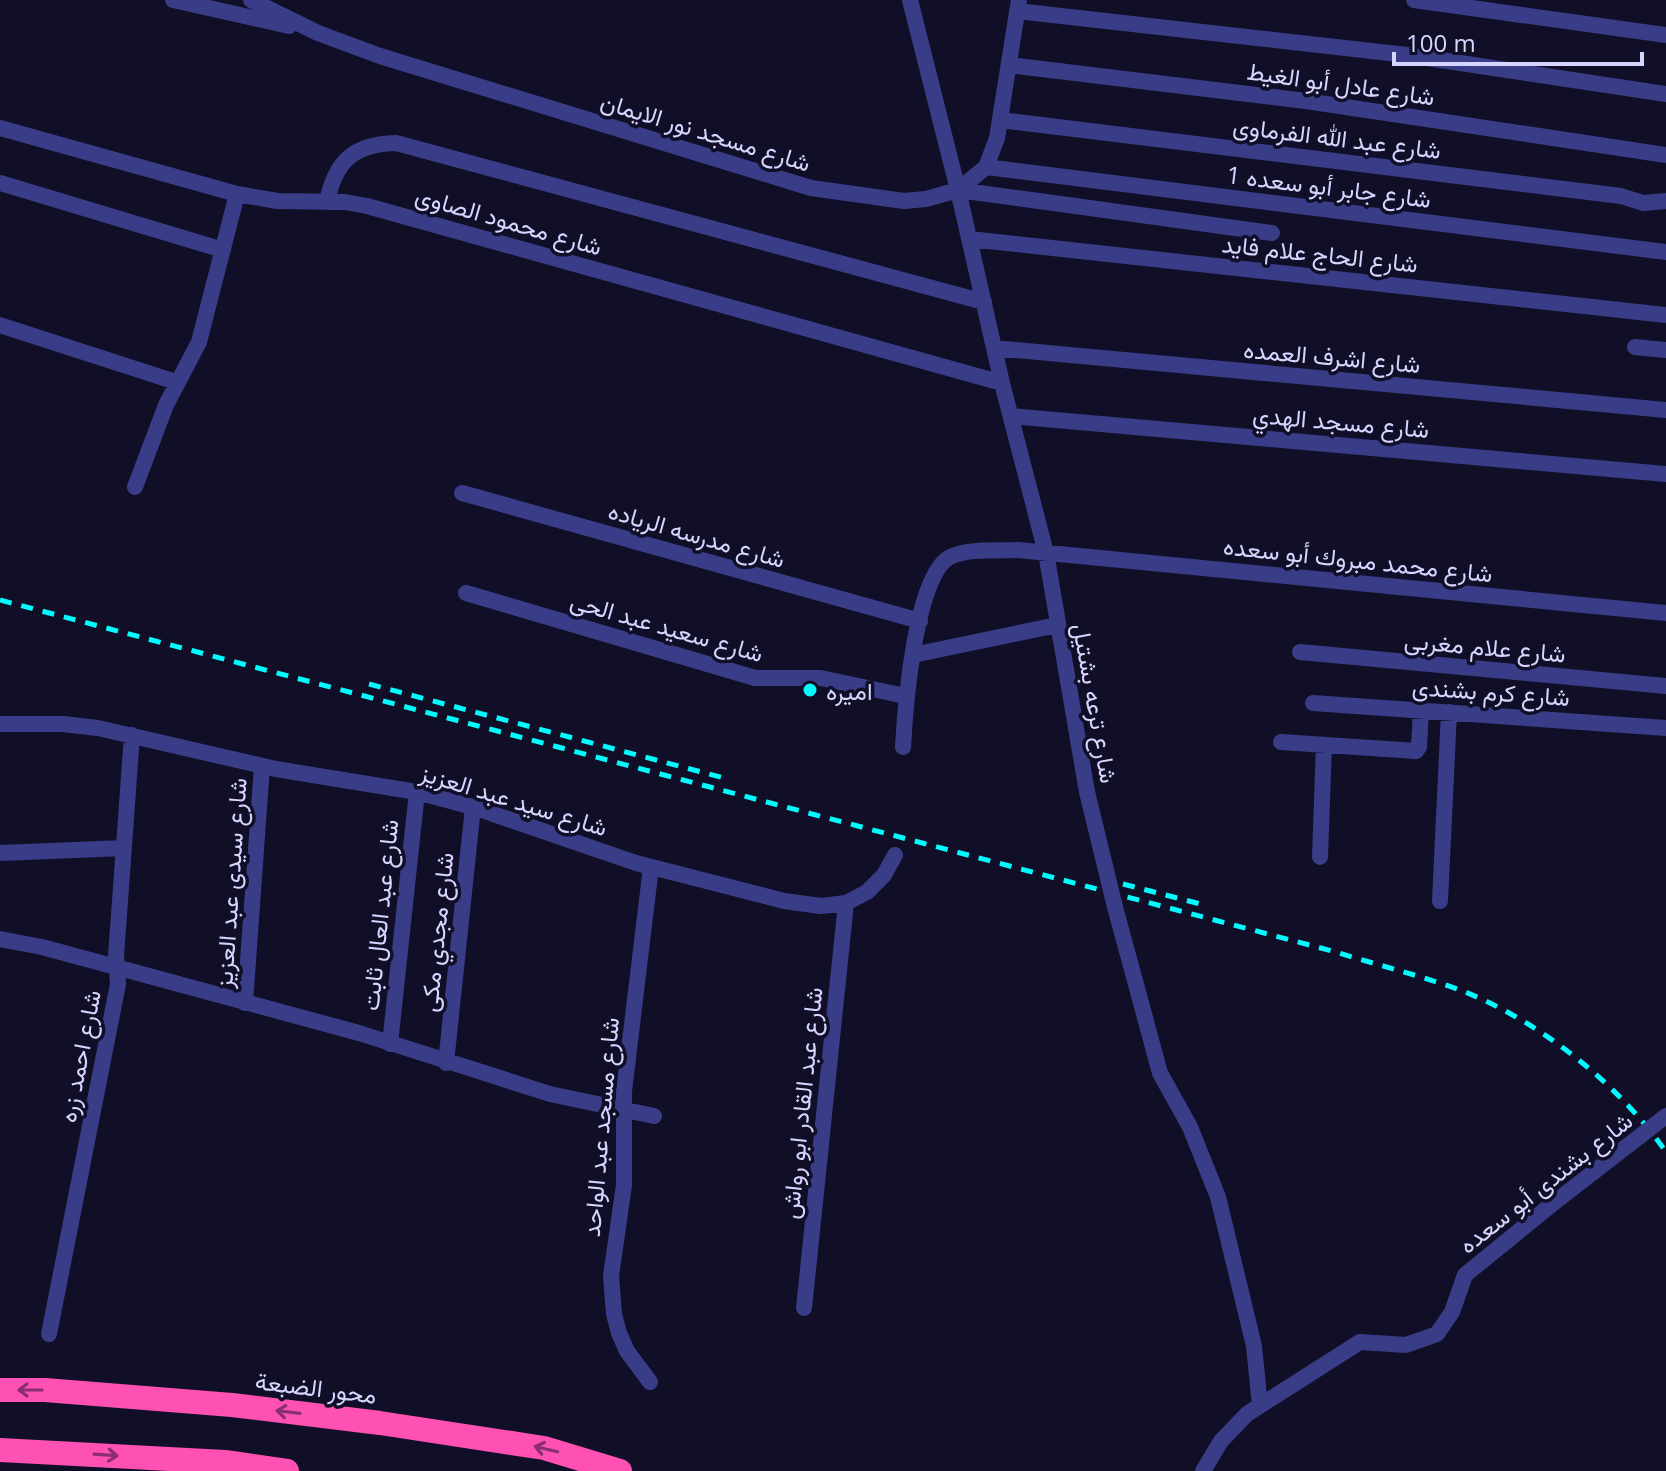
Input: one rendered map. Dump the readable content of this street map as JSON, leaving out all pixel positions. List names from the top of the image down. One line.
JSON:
{"streets":{"highway":["محور الضبعة"],"street":["شارع عادل أبو الغيط","شارع مسجد نور الايمان","شارع عبد الله الفرماوى","شارع جابر أبو سعده 1","شارع محمود الصاوى","شارع الحاج علام فايد","شارع اشرف العمده","شارع مسجد الهدي","شارع مدرسه الرياده","شارع محمد مبروك أبو سعده","شارع سعيد عبد الحى","شارع علام مغربى","شارع كرم بشندى","شارع ترعه بشتيل","شارع سيد عبد العزيز","شارع سيدى عبد العزيز","شارع عبد العال ثابت","شارع مجدي مكى","شارع احمد زره","شارع عبد القادر ابو رواش","شارع مسجد عبد الواحد","شارع بشندى أبو سعده"]},"crossings":[["شارع مسجد نور الايمان","شارع جابر أبو سعده 1"],["شارع مسجد نور الايمان","شارع ترعه بشتيل"],["شارع محمود الصاوى","شارع ترعه بشتيل"],["شارع الحاج علام فايد","شارع ترعه بشتيل"],["شارع اشرف العمده","شارع ترعه بشتيل"],["شارع مسجد الهدي","شارع ترعه بشتيل"],["شارع محمد مبروك أبو سعده","شارع ترعه بشتيل"],["شارع ترعه بشتيل","شارع بشندى أبو سعده"],["شارع سيد عبد العزيز","شارع سيدى عبد العزيز"],["شارع سيد عبد العزيز","شارع عبد العال ثابت"],["شارع سيد عبد العزيز","شارع مجدي مكى"],["شارع سيد عبد العزيز","شارع احمد زره"],["شارع سيد عبد العزيز","شارع عبد القادر ابو رواش"],["شارع سيد عبد العزيز","شارع مسجد عبد الواحد"]],"places":["اميره"],"scale_bar":"100 m"}
